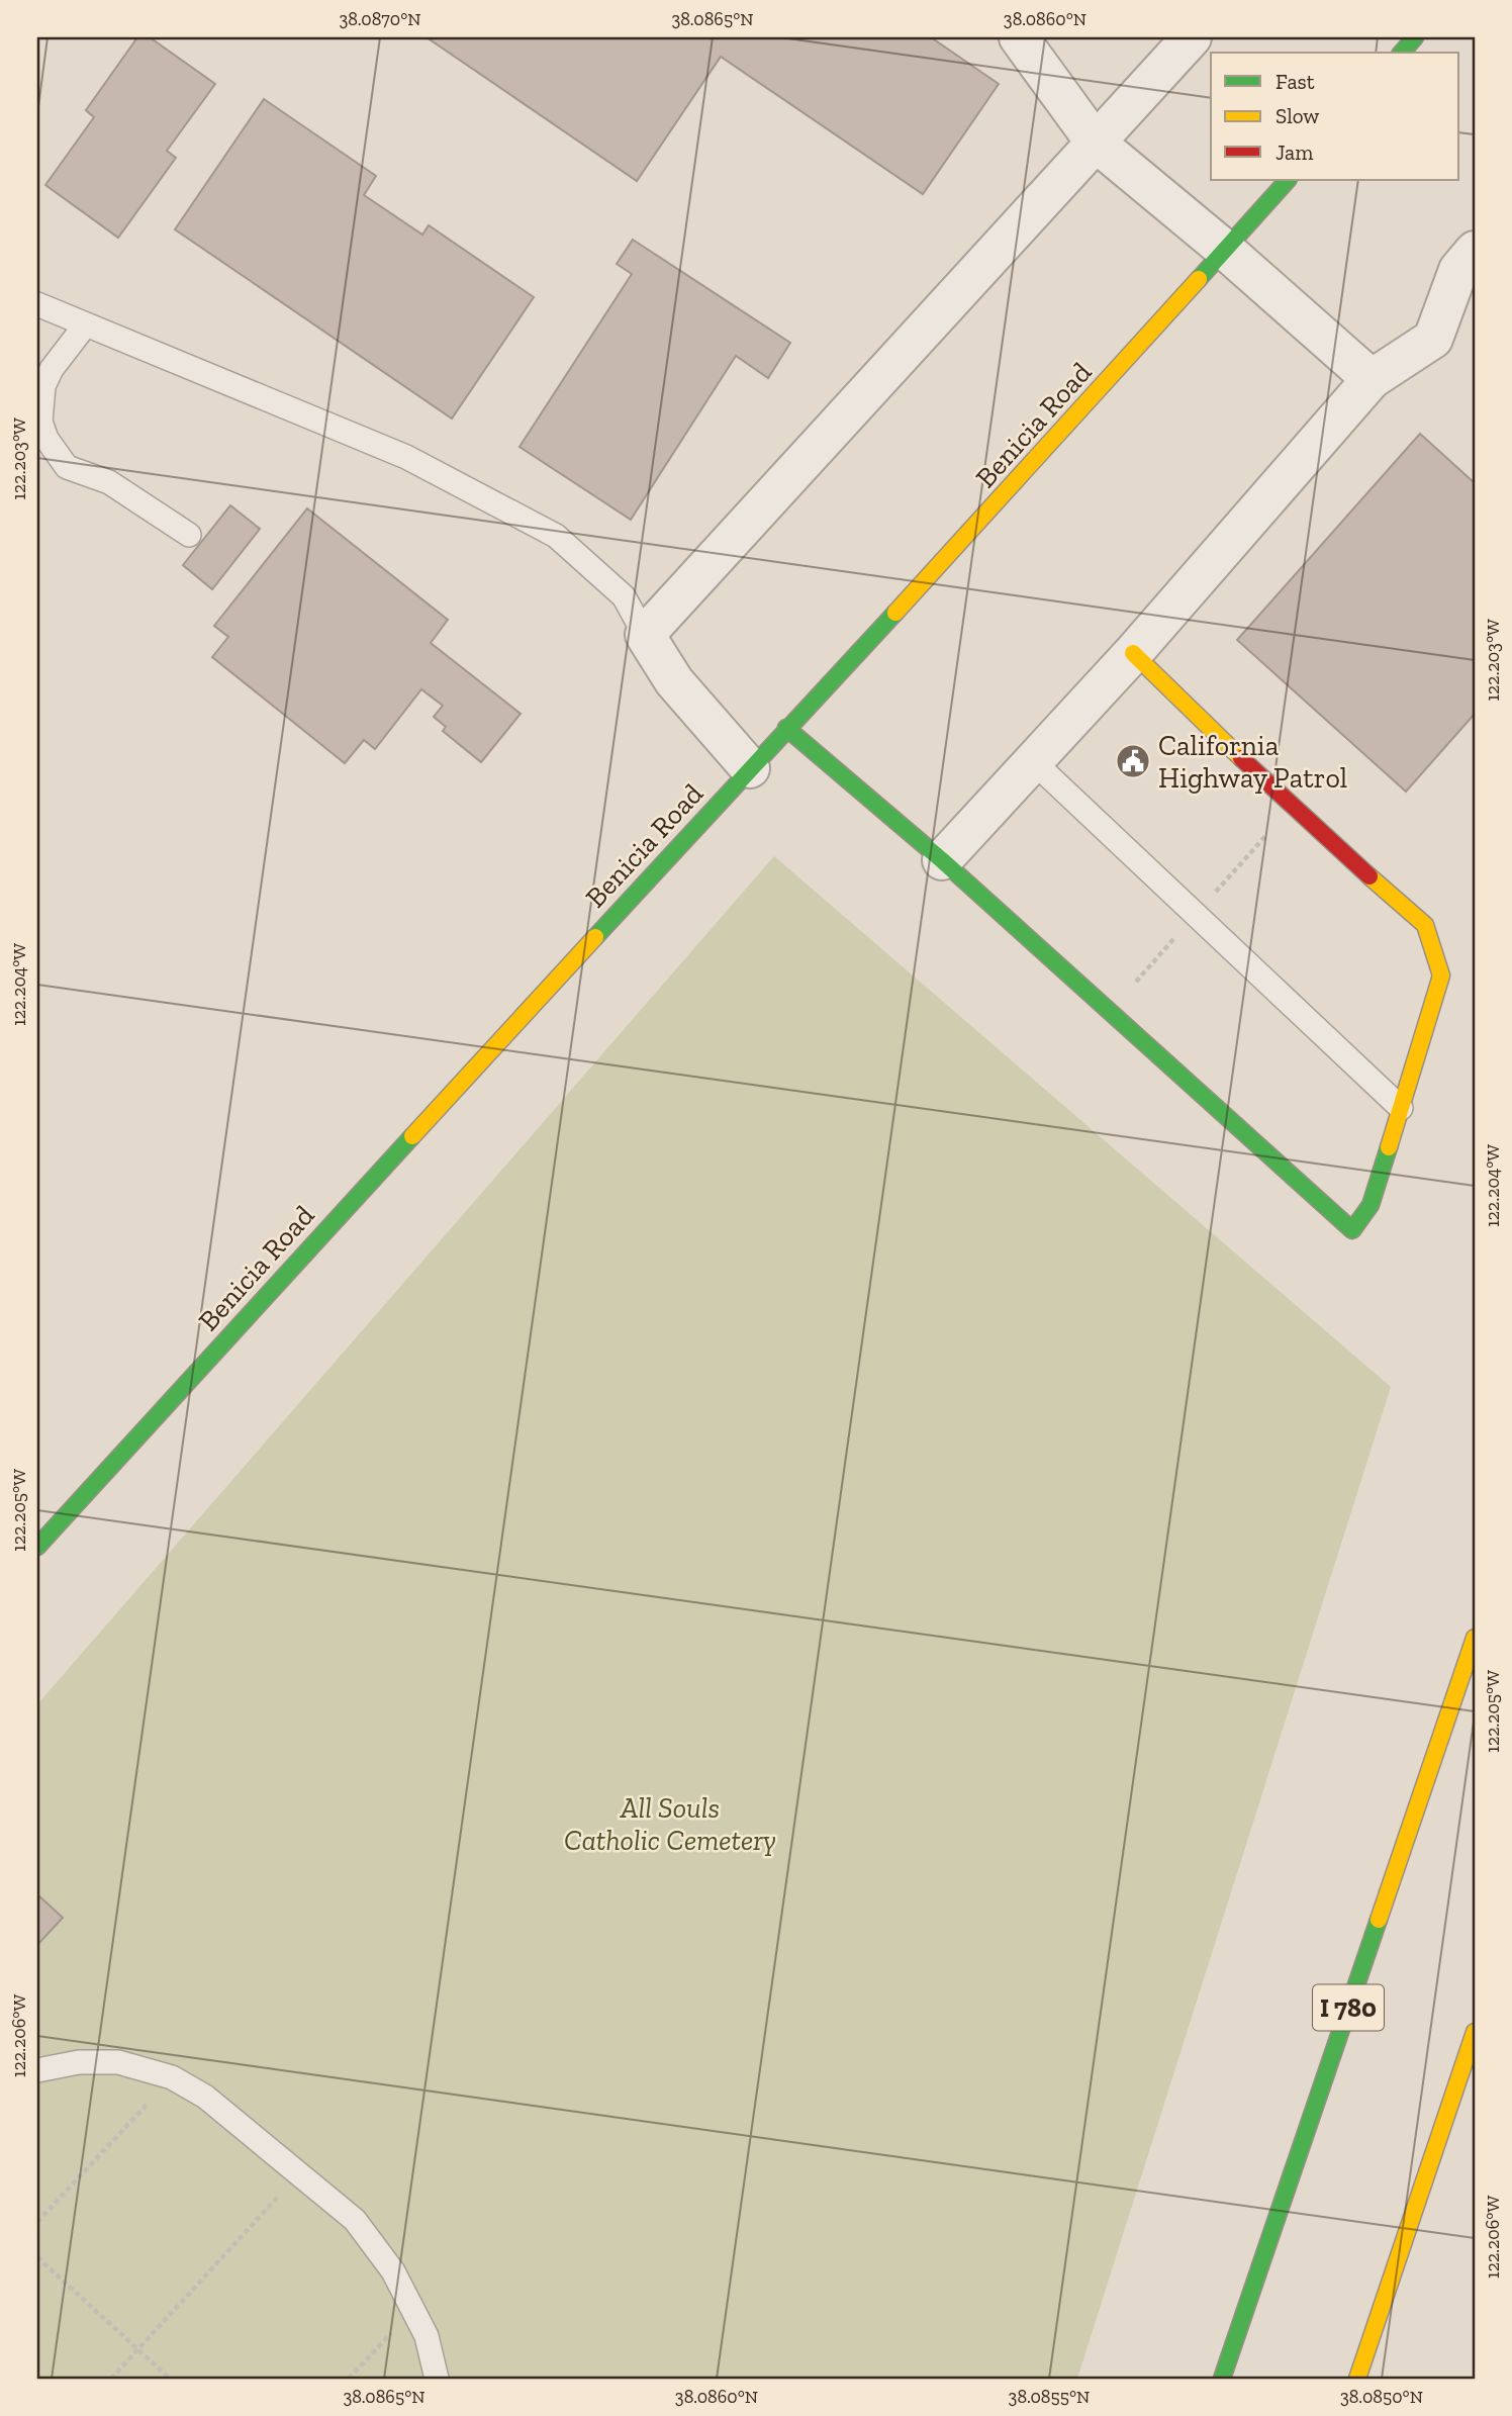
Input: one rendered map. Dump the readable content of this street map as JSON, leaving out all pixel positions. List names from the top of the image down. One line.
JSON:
{"streets":{"main road":["Benicia Road","I 780"]},"parks":["All Souls Catholic Cemetery"],"places":{"public building":["California Highway Patrol"]},"legend":["Fast","Slow","Jam"],"coordinates":["38.0870°N","38.0865°N","38.0860°N","122.203°W","122.204°W","122.205°W","122.206°W","38.0855°N","38.0850°N"]}
